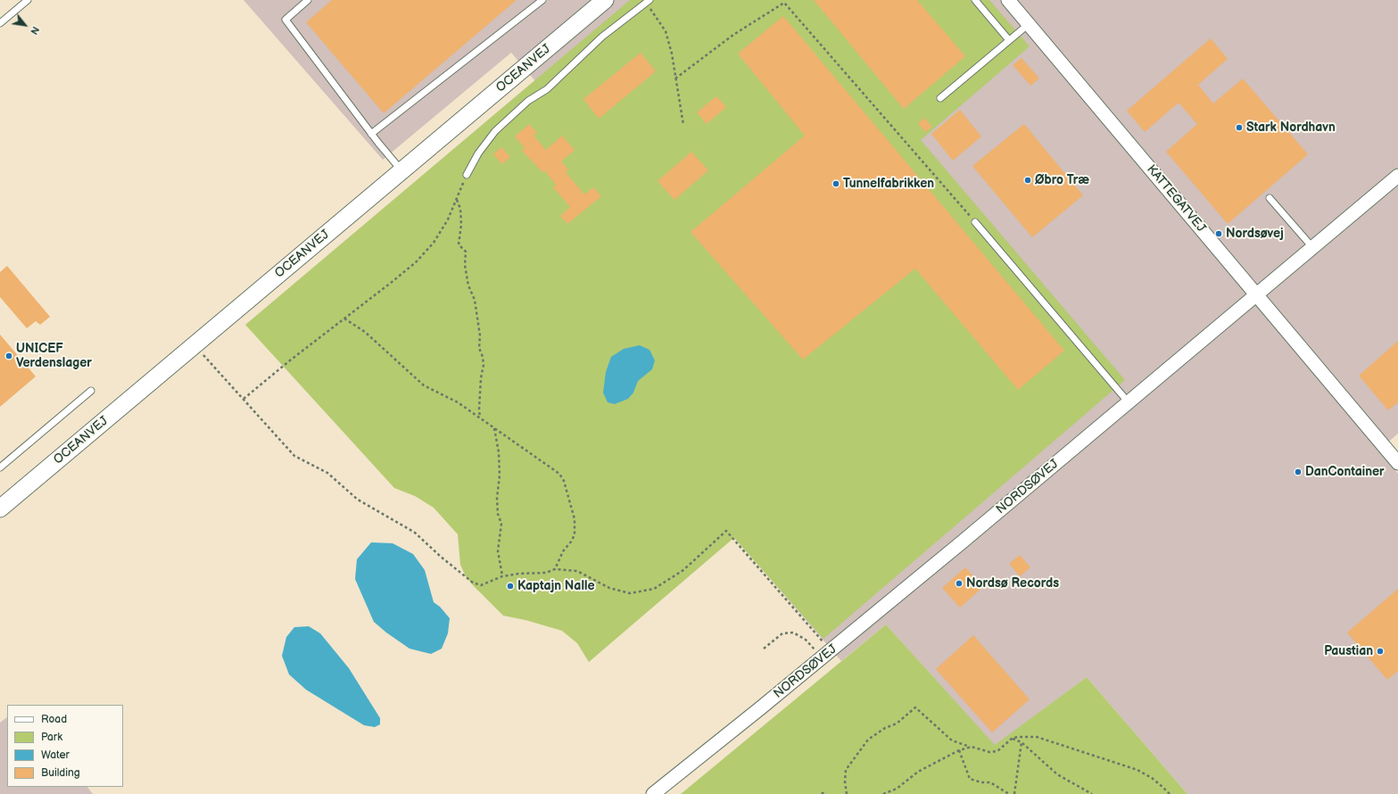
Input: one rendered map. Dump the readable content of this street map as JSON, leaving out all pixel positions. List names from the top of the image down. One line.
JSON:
{"streets":{"street":["OCEANVEJ","KATTEGATVEJ","NORDSØVEJ"]},"crossings":[["KATTEGATVEJ","NORDSØVEJ"]],"places":["Stark Nordhavn","Øbro Træ","Tunnelfabrikken","Nordsøvej","UNICEF Verdenslager","DanContainer","Nordsø Records","Kaptajn Nalle","Paustian"],"legend":["Road","Park","Water","Building"],"north":"bottom right"}
